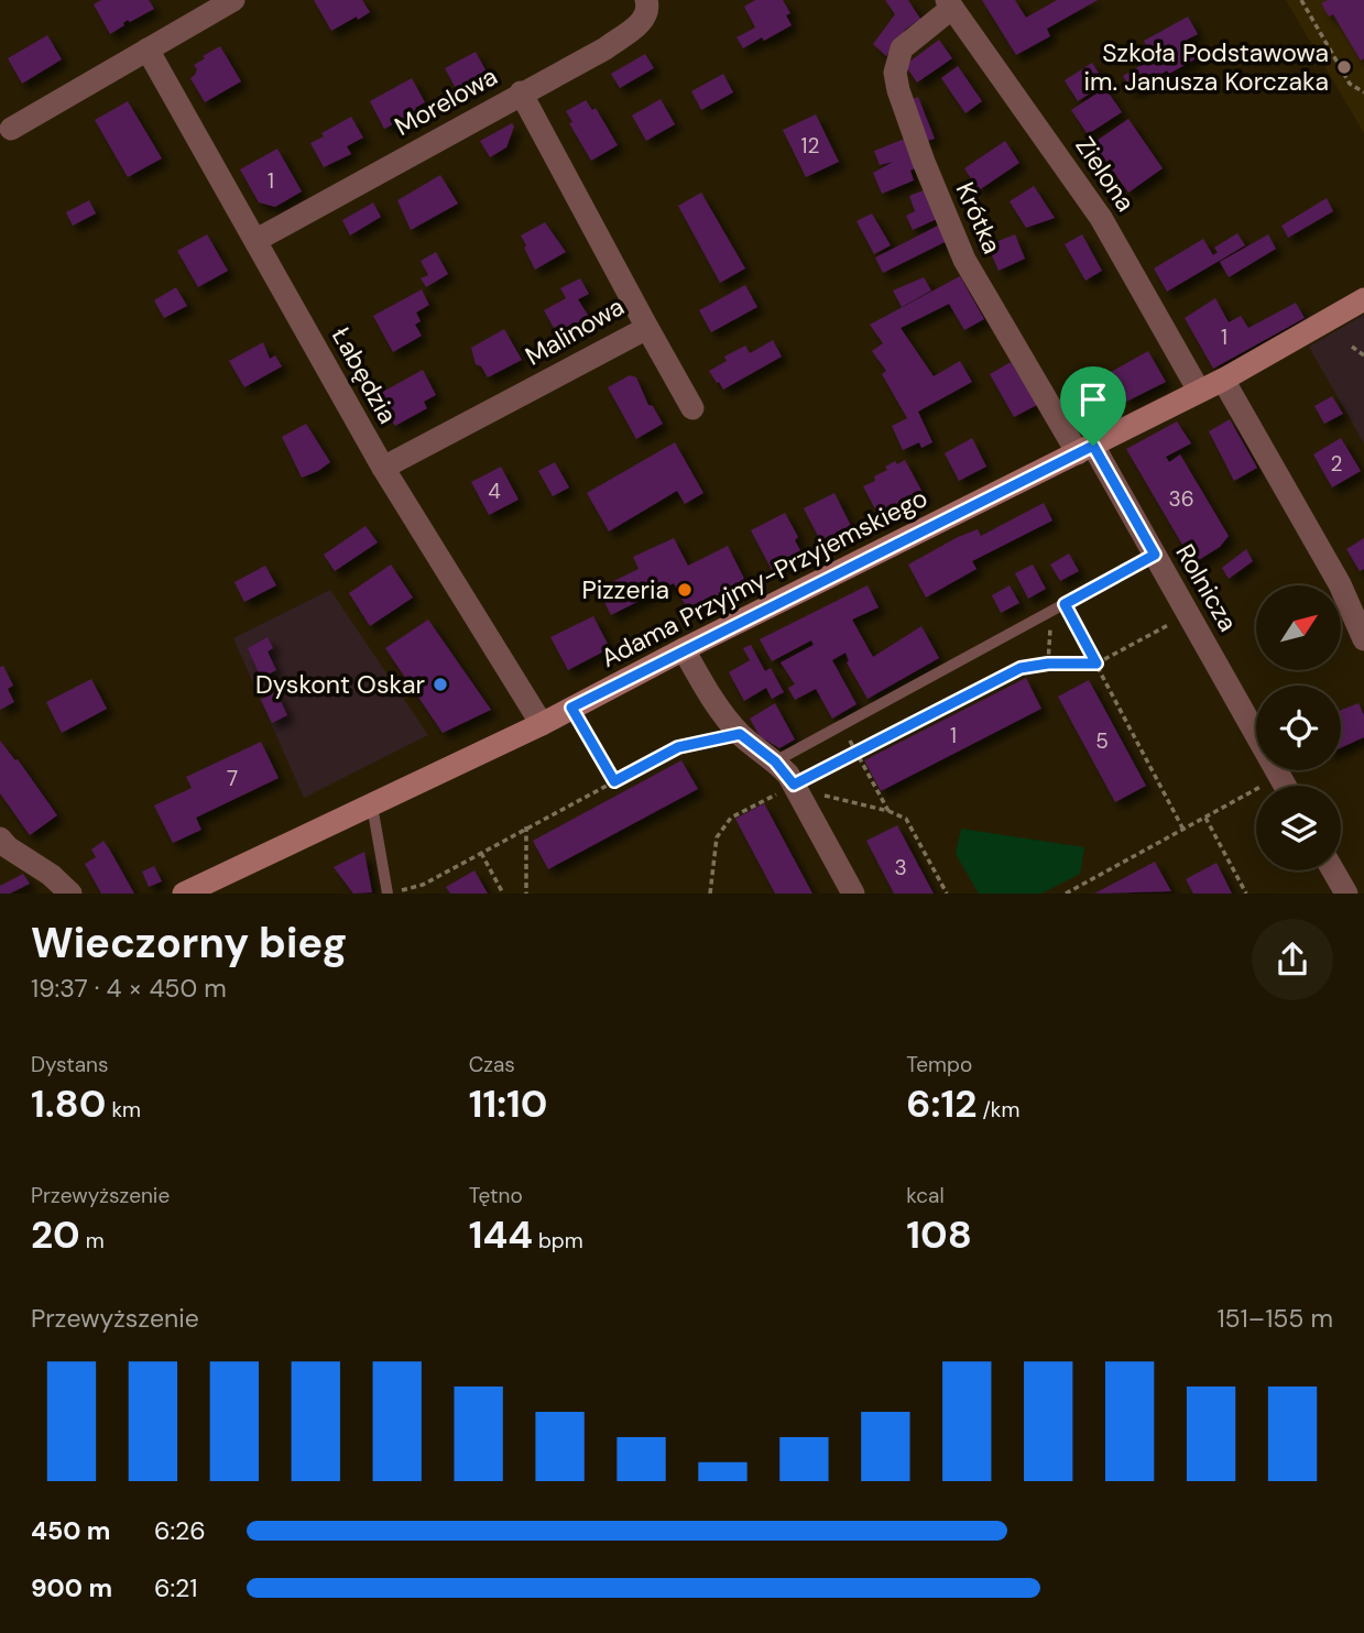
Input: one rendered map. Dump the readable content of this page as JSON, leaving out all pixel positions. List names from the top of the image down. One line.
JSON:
{"streets":{"street":["Morelowa","Zielona","Krótka","Malinowa","Łabędzia","Adama Przyjmy-Przyjemskiego","Rolnicza"]},"crossings":[["Morelowa","Malinowa"],["Morelowa","Łabędzia"],["Zielona","Krótka"],["Zielona","Adama Przyjmy-Przyjemskiego"],["Krótka","Adama Przyjmy-Przyjemskiego"],["Krótka","Rolnicza"],["Malinowa","Łabędzia"],["Łabędzia","Adama Przyjmy-Przyjemskiego"],["Adama Przyjmy-Przyjemskiego","Rolnicza"]],"places":["Szkoła Podstawowa im. Janusza Korczaka","Pizzeria","Dyskont Oskar"],"house_numbers":["12","1","1","2","4","36","1","5","7","3"],"north":"top right","page":{"heading":["Wieczorny bieg","19:37 · 4 × 450 m"],"stats":[["Dystans","1.80 km"],["Czas","11:10"],["Tempo","6:12 /km"],["Przewyższenie","20 m"],["Tętno","144 bpm"],["kcal","108"]],"chart":["Przewyższenie","151–155 m"],"list":[{"name":"450 m","note":"6:26"},{"name":"900 m","note":"6:21"}]}}
